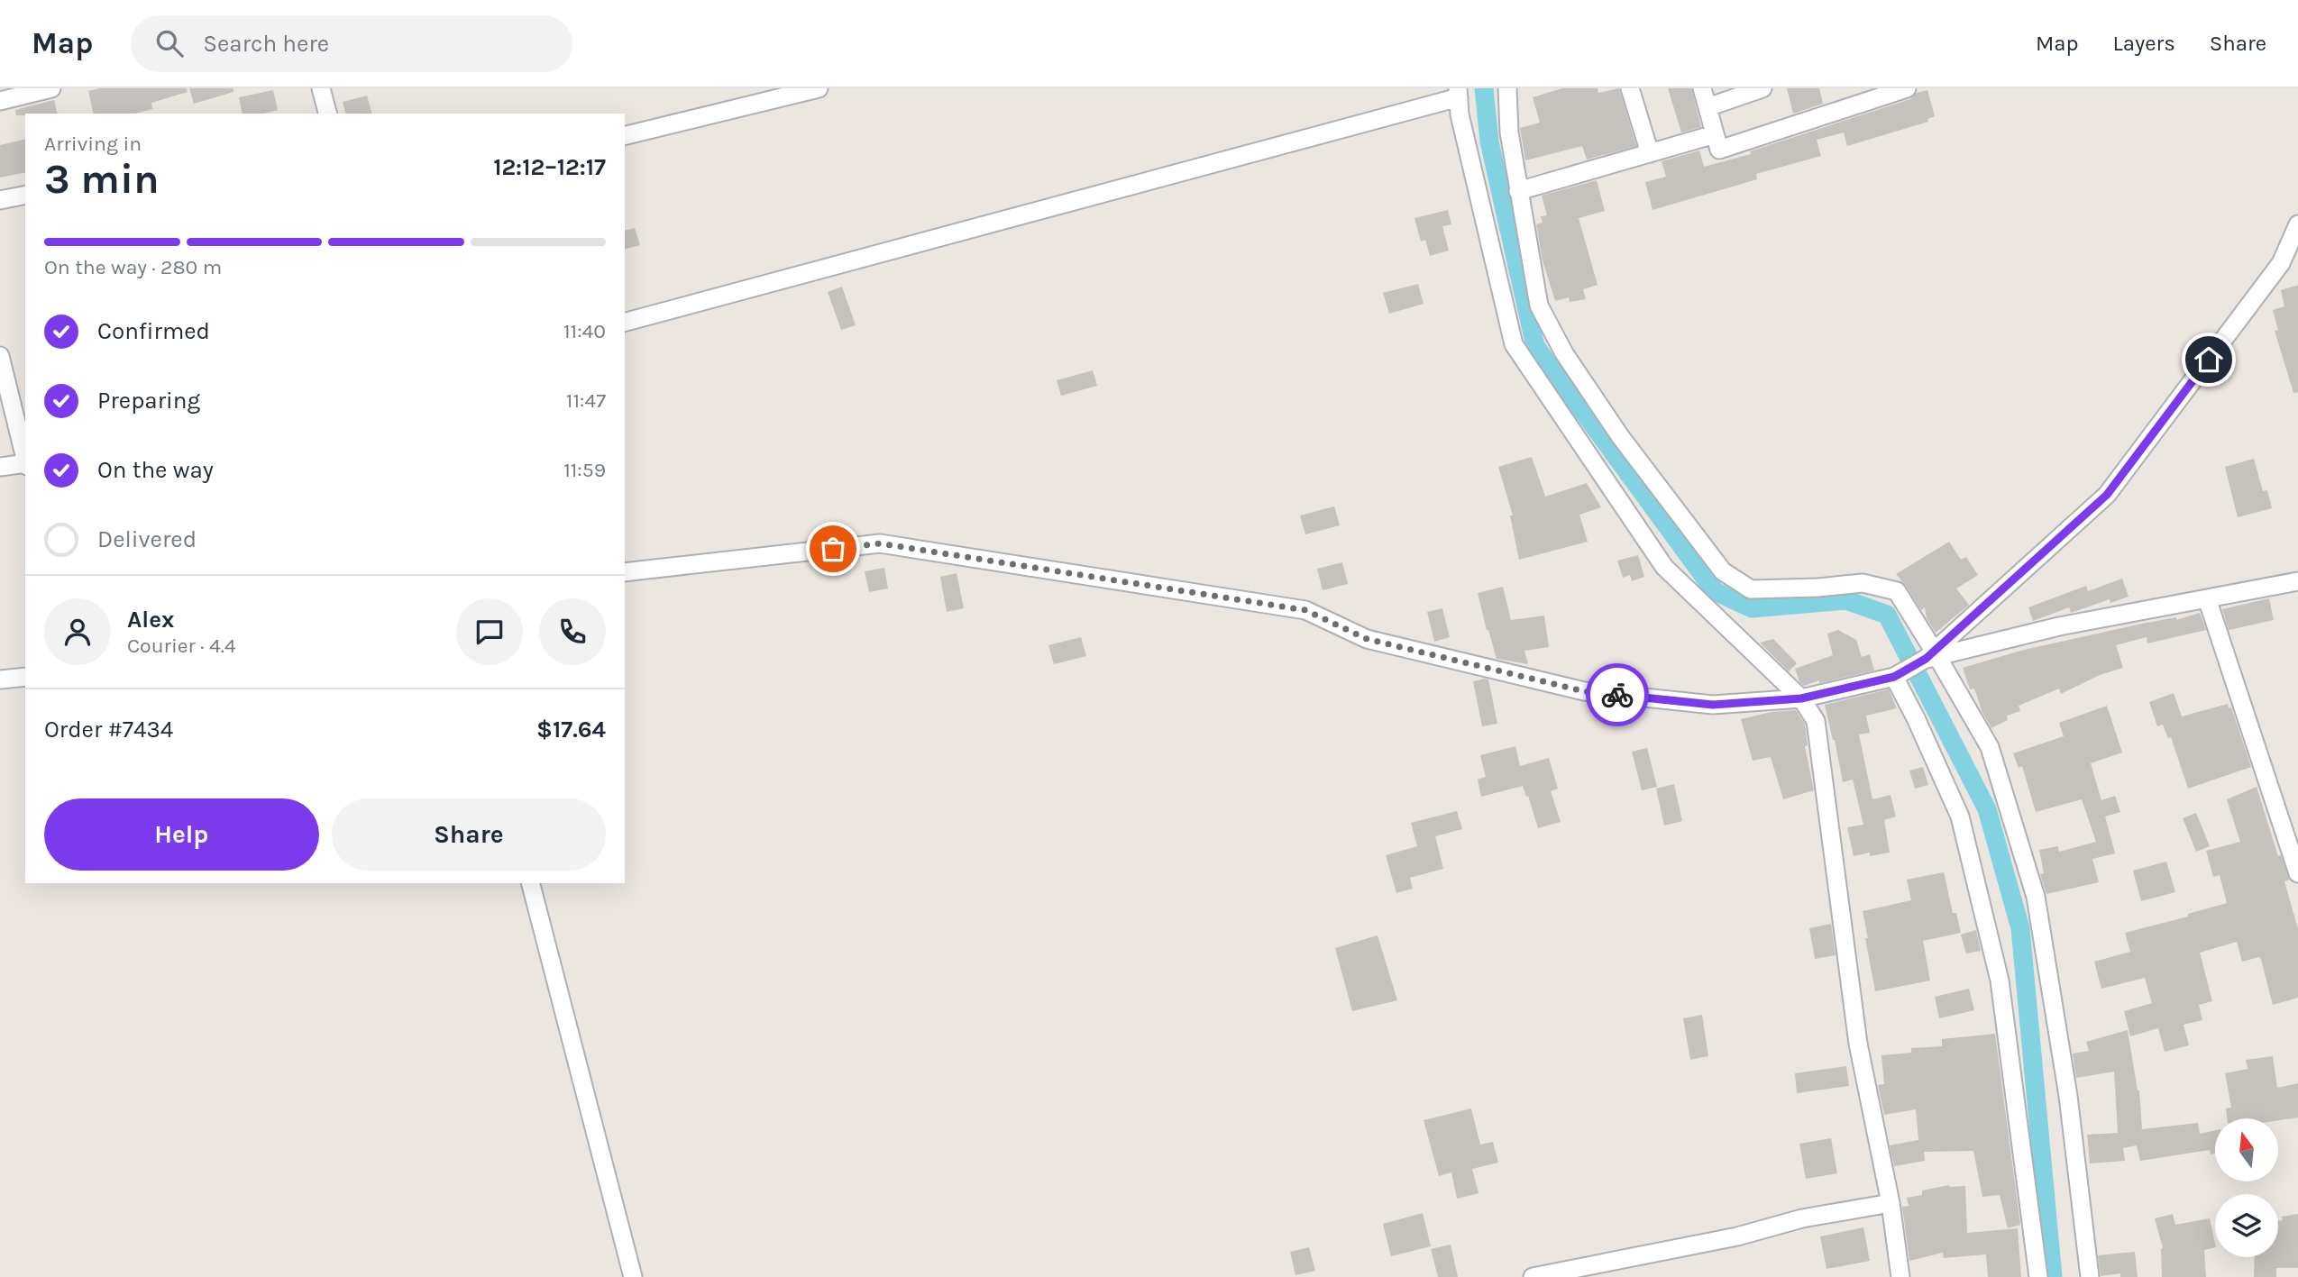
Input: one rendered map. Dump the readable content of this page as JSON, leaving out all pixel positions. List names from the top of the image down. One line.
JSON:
{"north":"top","page":{"header":"Map","search":"Search here","nav":["Map","Layers","Share"],"heading":["3 min","Arriving in","12:12–12:17"],"panel":["Alex","Courier · 4.4","Order #7434","$17.64"],"bar":"On the way · 280 m","list":[["Confirmed","11:40"],["Preparing","11:47"],["On the way","11:59"],"Delivered"],"buttons":["Help","Share"]}}
